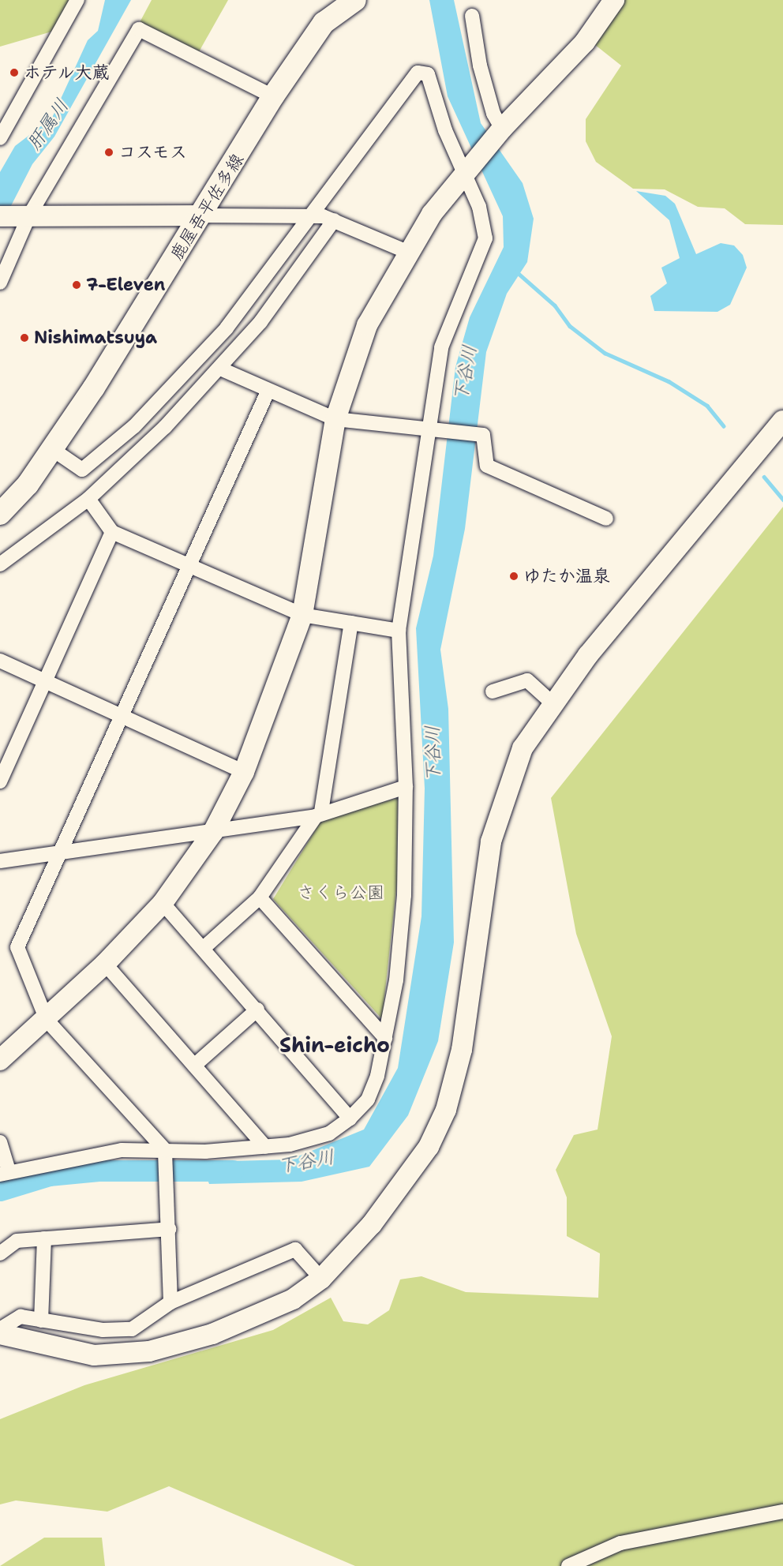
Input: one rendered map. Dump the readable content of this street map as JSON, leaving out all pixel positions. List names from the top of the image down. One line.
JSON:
{"streets":{"main road":["鹿屋吾平佐多線"]},"districts":["Shin-eicho"],"water":["肝属川","下谷川"],"parks":["さくら公園"],"places":["ホテル大蔵","コスモス","7-Eleven","Nishimatsuya","ゆたか温泉"]}
